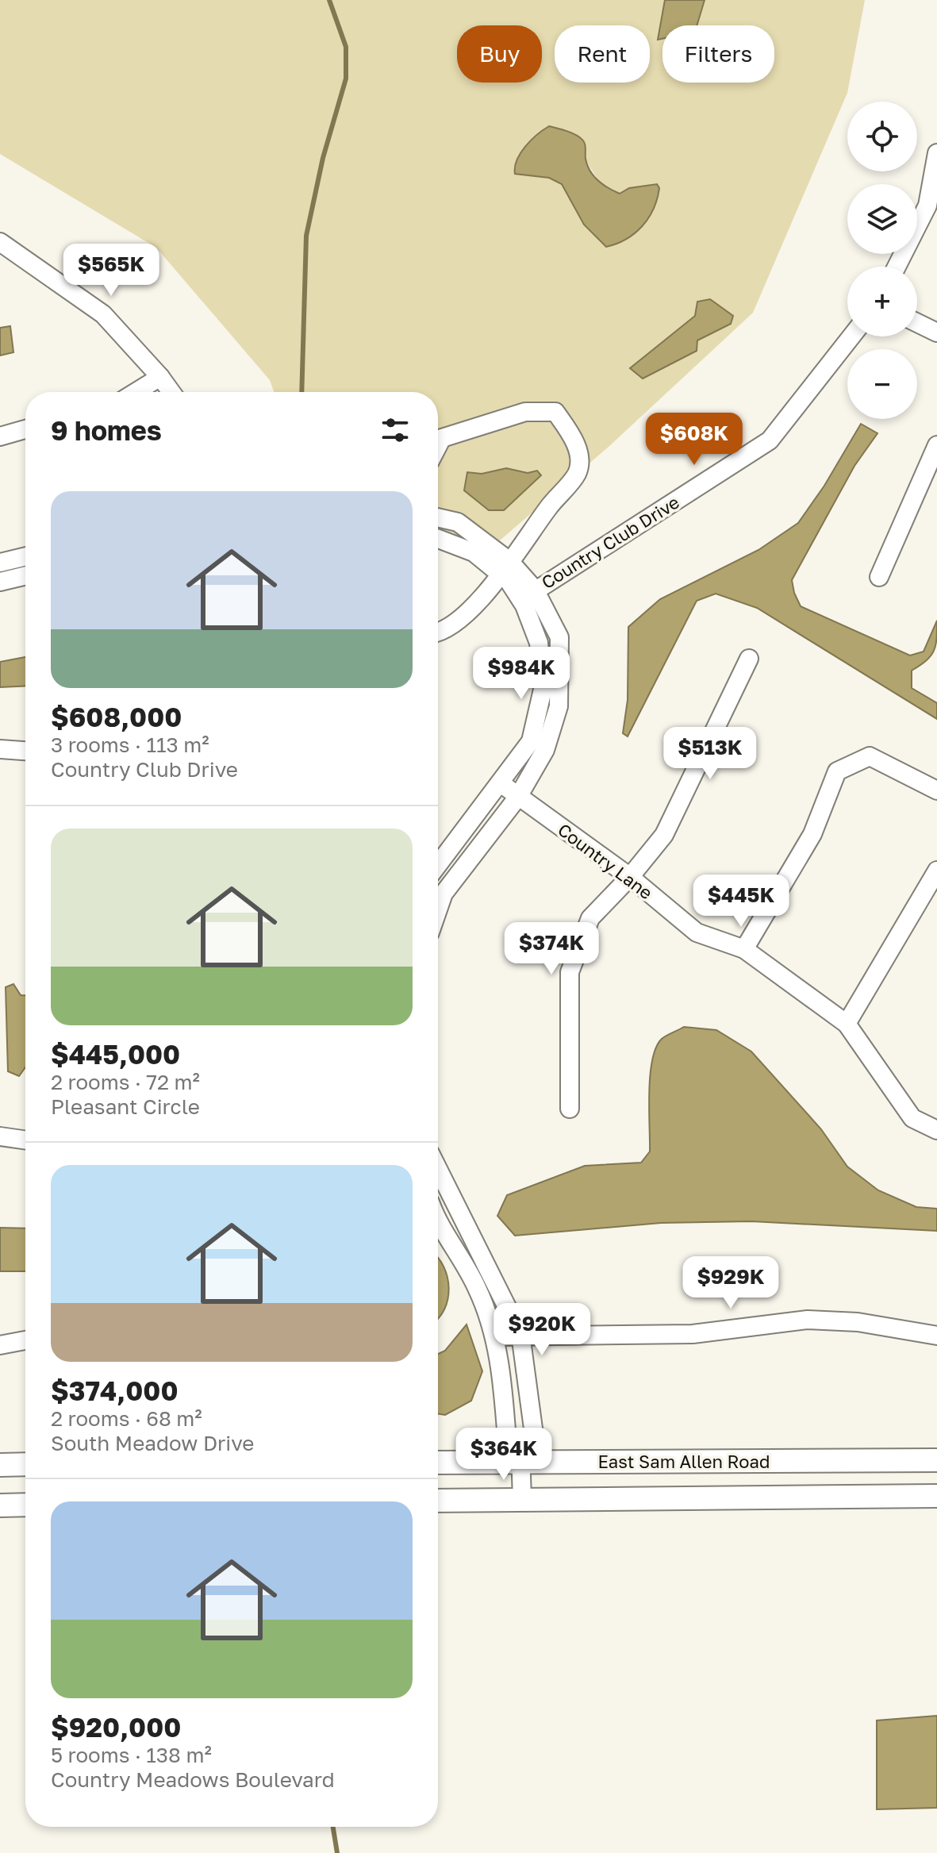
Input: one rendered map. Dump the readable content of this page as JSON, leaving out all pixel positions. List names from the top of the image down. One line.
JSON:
{"streets":{"main road":["East Sam Allen Road"],"street":["Country Club Drive","Country Lane"]},"page":{"chip":["Buy","Rent","Filters"],"map_buttons":["+","−"],"price":["$565K","$608K","$984K","$513K","$445K","$374K","$929K","$920K","$364K"],"heading":"9 homes","list":[{"name":"$608,000","note":"3 rooms · 113 m² · Country Club Drive"},{"name":"$445,000","note":"2 rooms · 72 m² · Pleasant Circle"},{"name":"$374,000","note":"2 rooms · 68 m² · South Meadow Drive"},{"name":"$920,000","note":"5 rooms · 138 m² · Country Meadows Boulevard"}]}}
